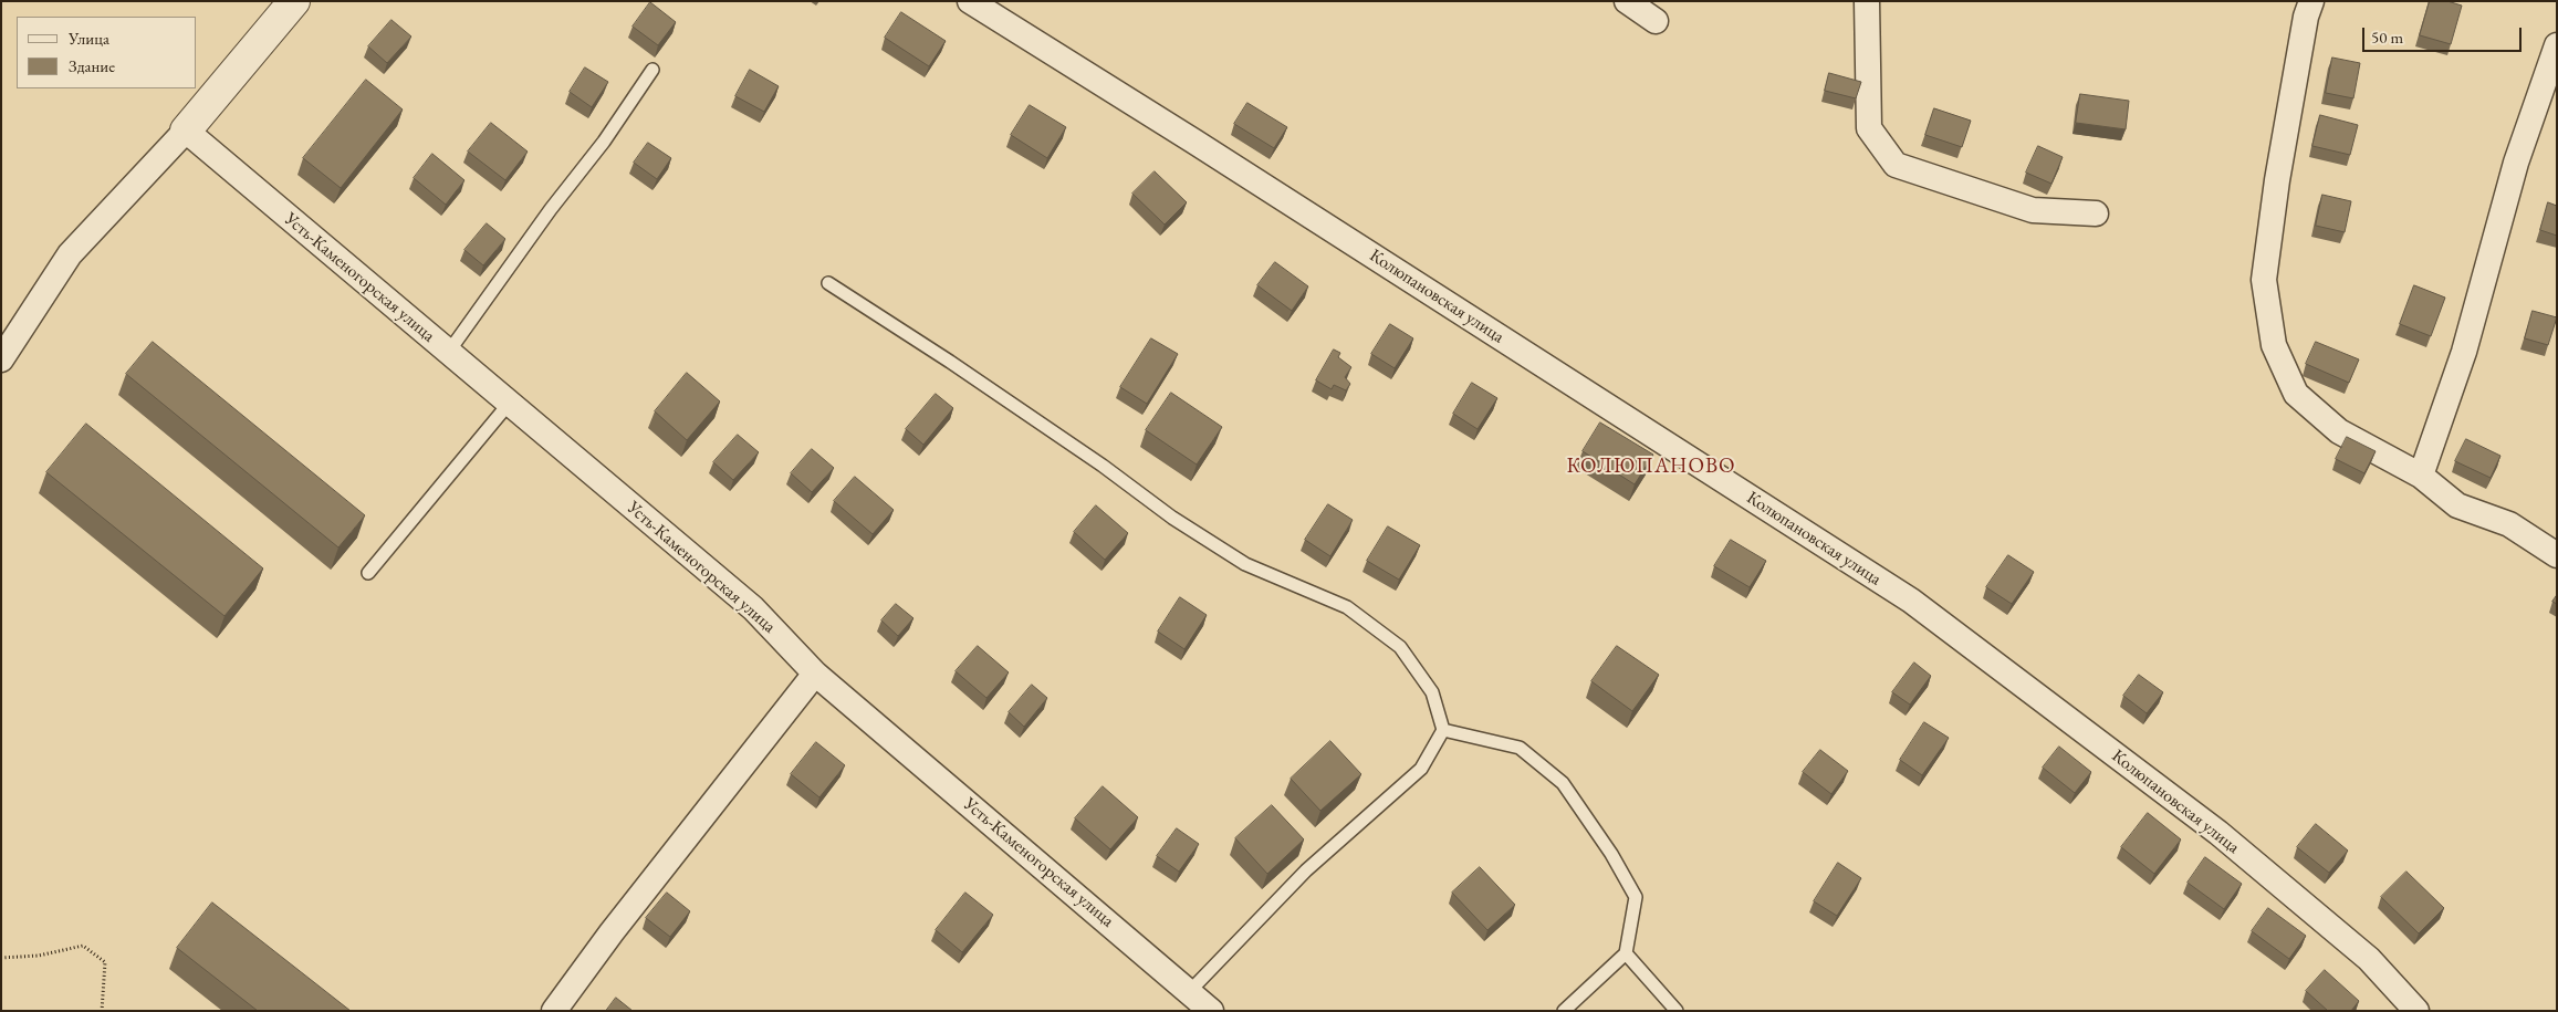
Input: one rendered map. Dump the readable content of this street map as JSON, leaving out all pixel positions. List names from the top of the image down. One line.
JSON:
{"streets":{"street":["Усть-Каменогорская улица","Колюпановская улица"]},"districts":["КОЛЮПАНОВО"],"legend":["Улица","Здание"],"scale_bar":"50 m"}
